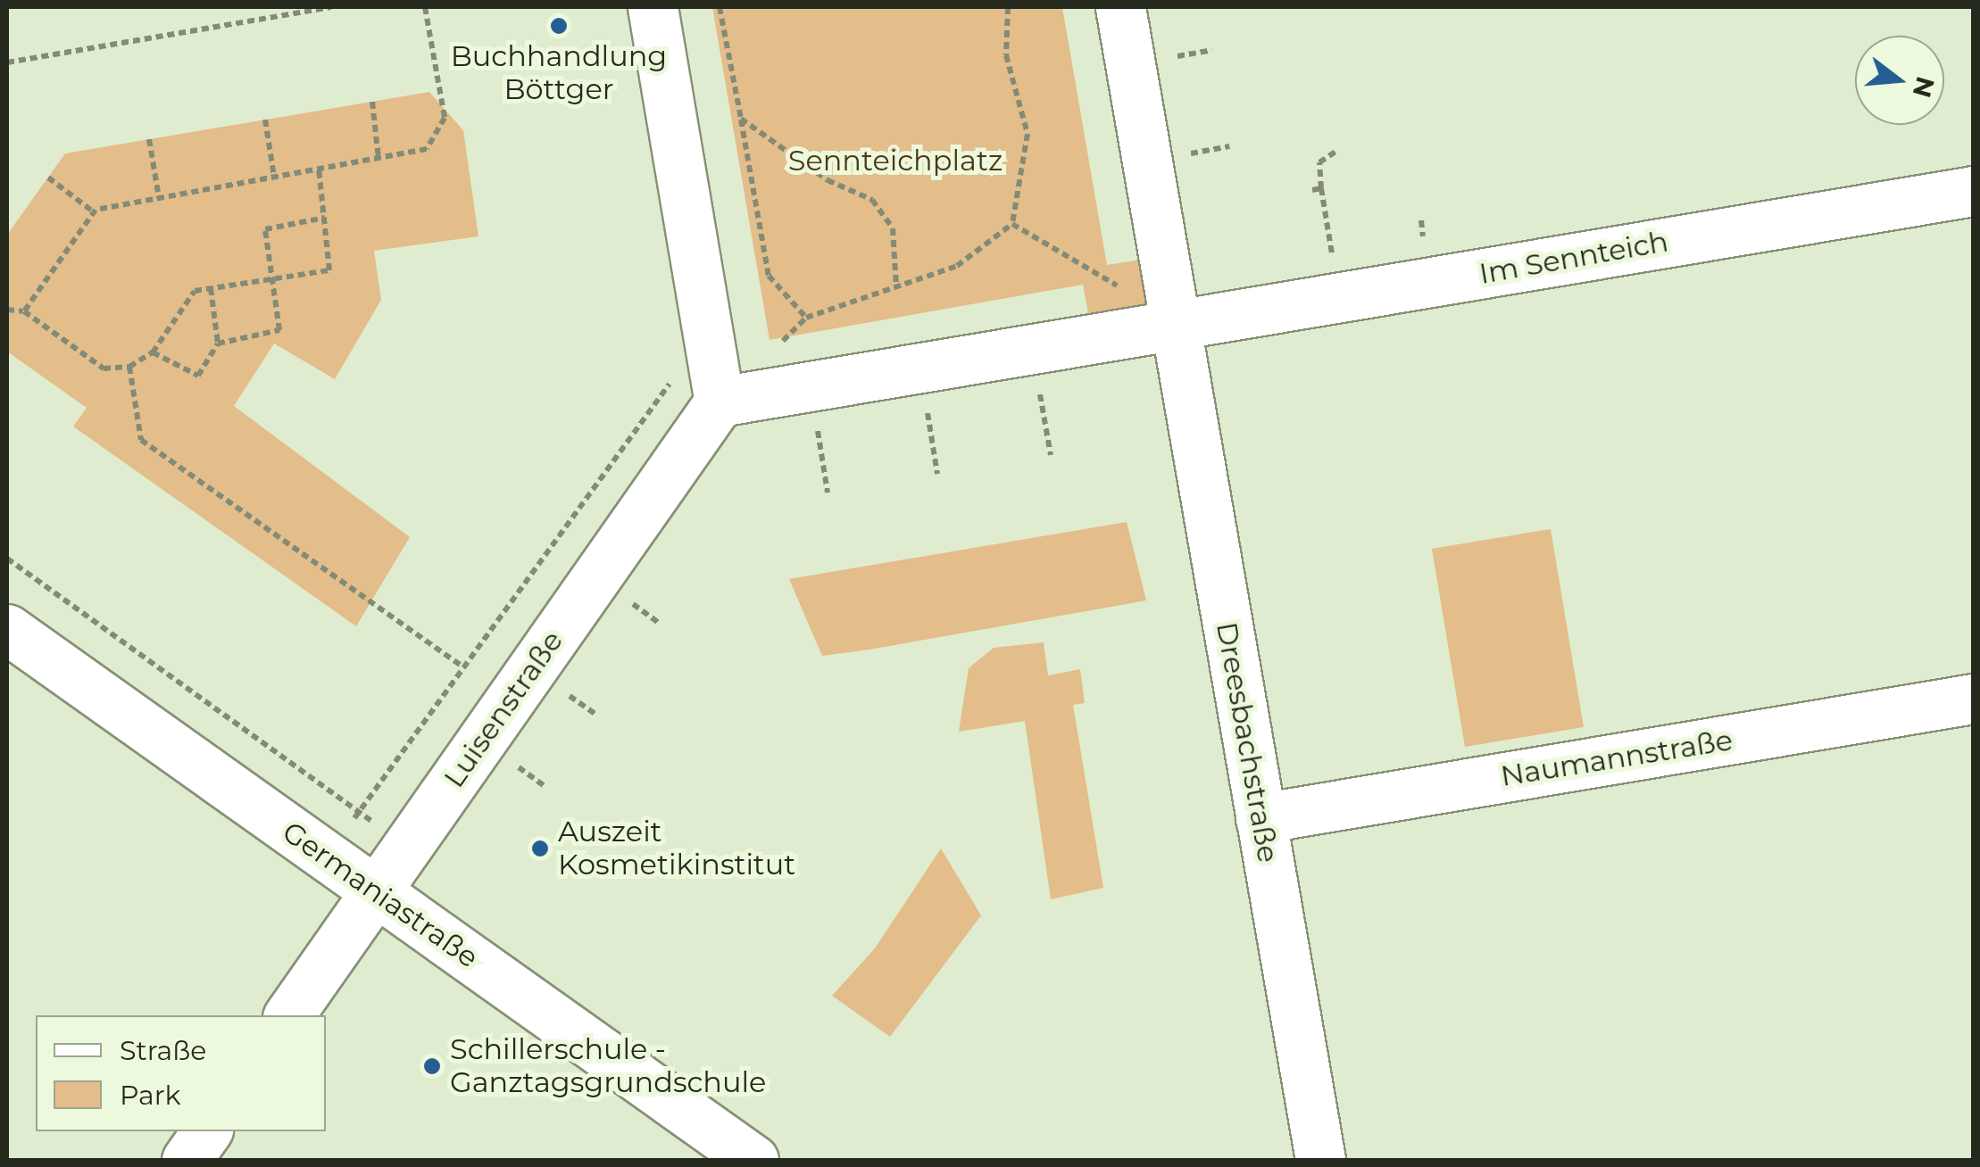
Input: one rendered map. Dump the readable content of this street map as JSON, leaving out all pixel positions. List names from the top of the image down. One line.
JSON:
{"streets":{"street":["Im Sennteich","Luisenstraße","Dreesbachstraße","Naumannstraße","Germaniastraße"]},"crossings":[["Im Sennteich","Dreesbachstraße"],["Luisenstraße","Germaniastraße"],["Dreesbachstraße","Naumannstraße"]],"parks":["Sennteichplatz"],"places":["Buchhandlung Böttger","Auszeit Kosmetikinstitut","Schillerschule - Ganztagsgrundschule"],"legend":["Straße","Park"],"north":"right"}
